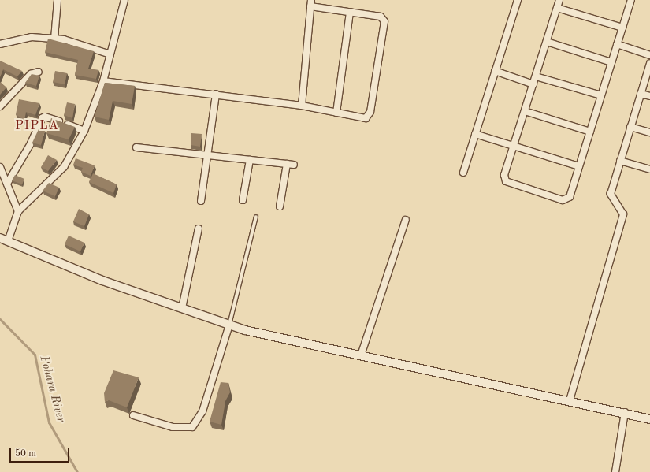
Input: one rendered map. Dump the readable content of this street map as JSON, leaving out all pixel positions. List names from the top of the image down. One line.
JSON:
{"districts":["PIPLA"],"water":["Pohara River"],"scale_bar":"50 m"}
